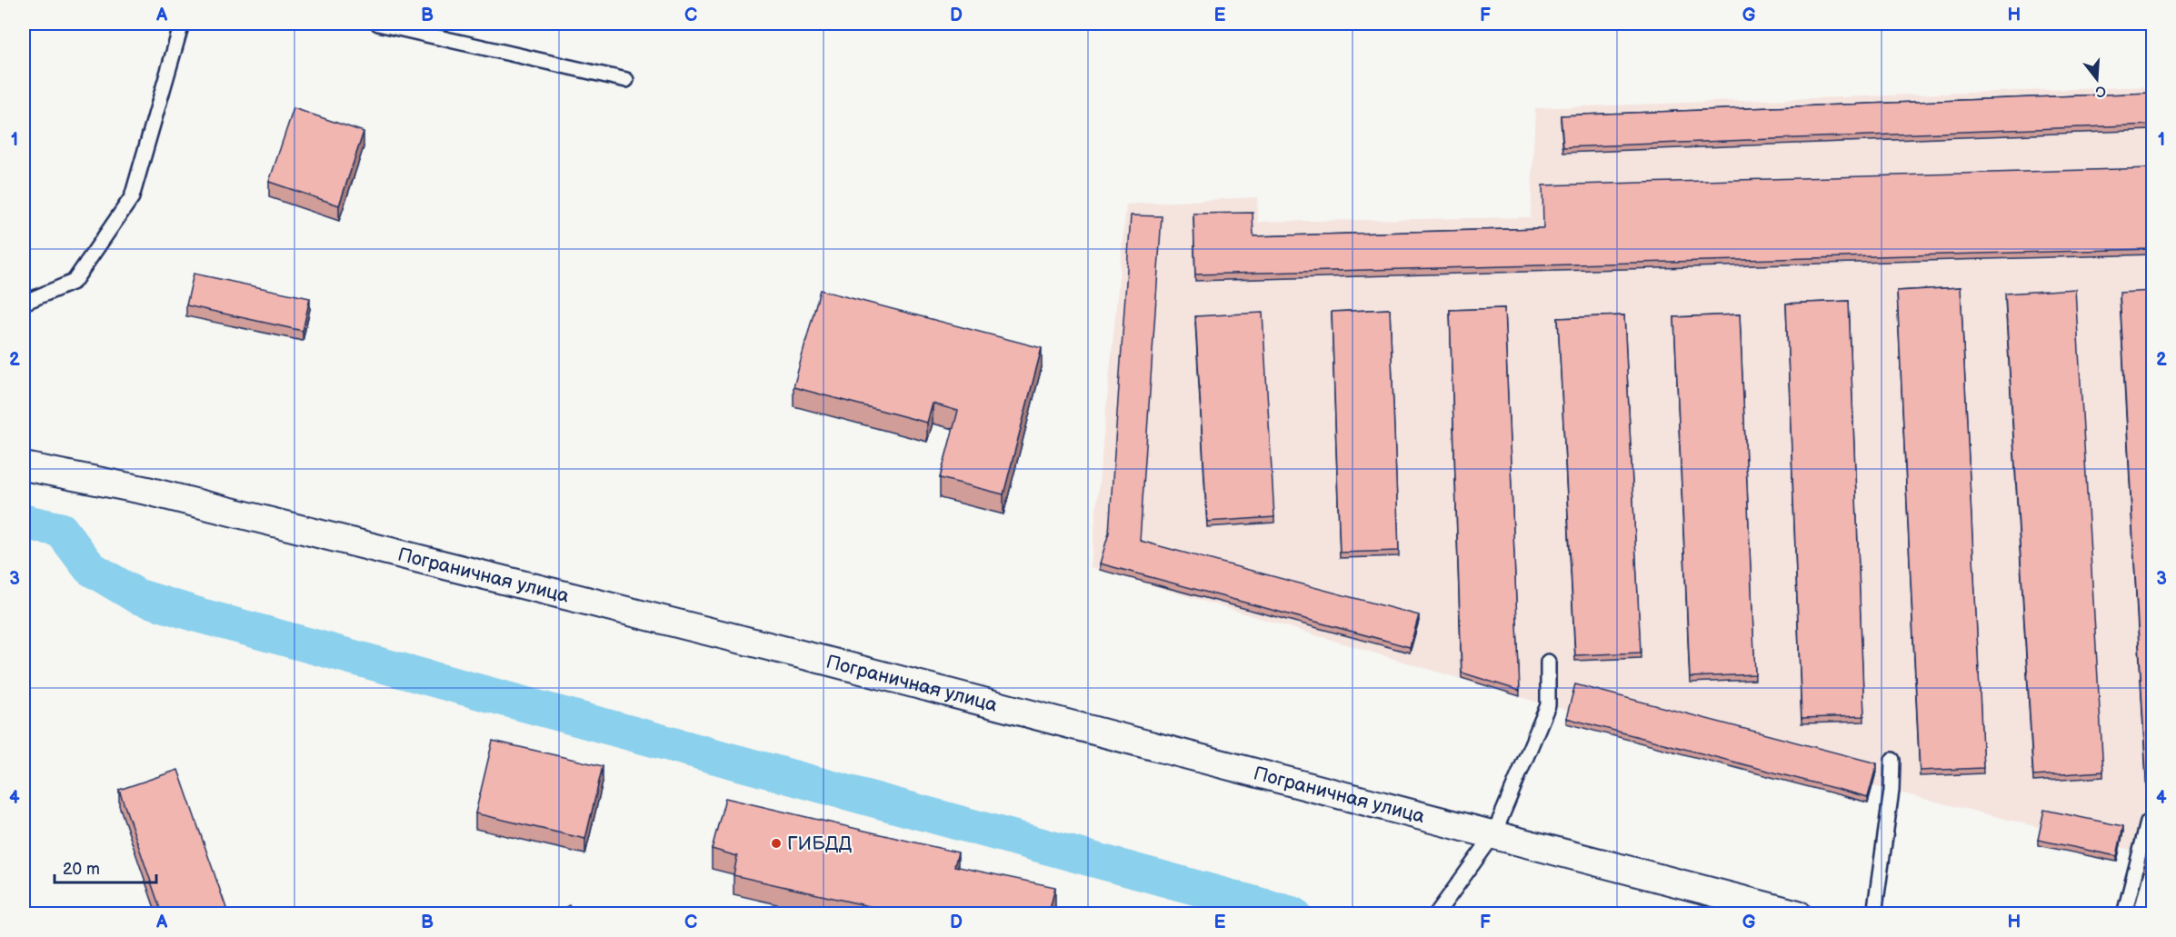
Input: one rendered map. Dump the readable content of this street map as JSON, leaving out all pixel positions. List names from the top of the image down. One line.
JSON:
{"streets":{"street":["Пограничная улица"]},"places":["ГИБДД"],"scale_bar":"20 m","north":"bottom","grid":{"columns":["A","B","C","D","E","F","G","H"],"rows":["1","2","3","4"]}}
